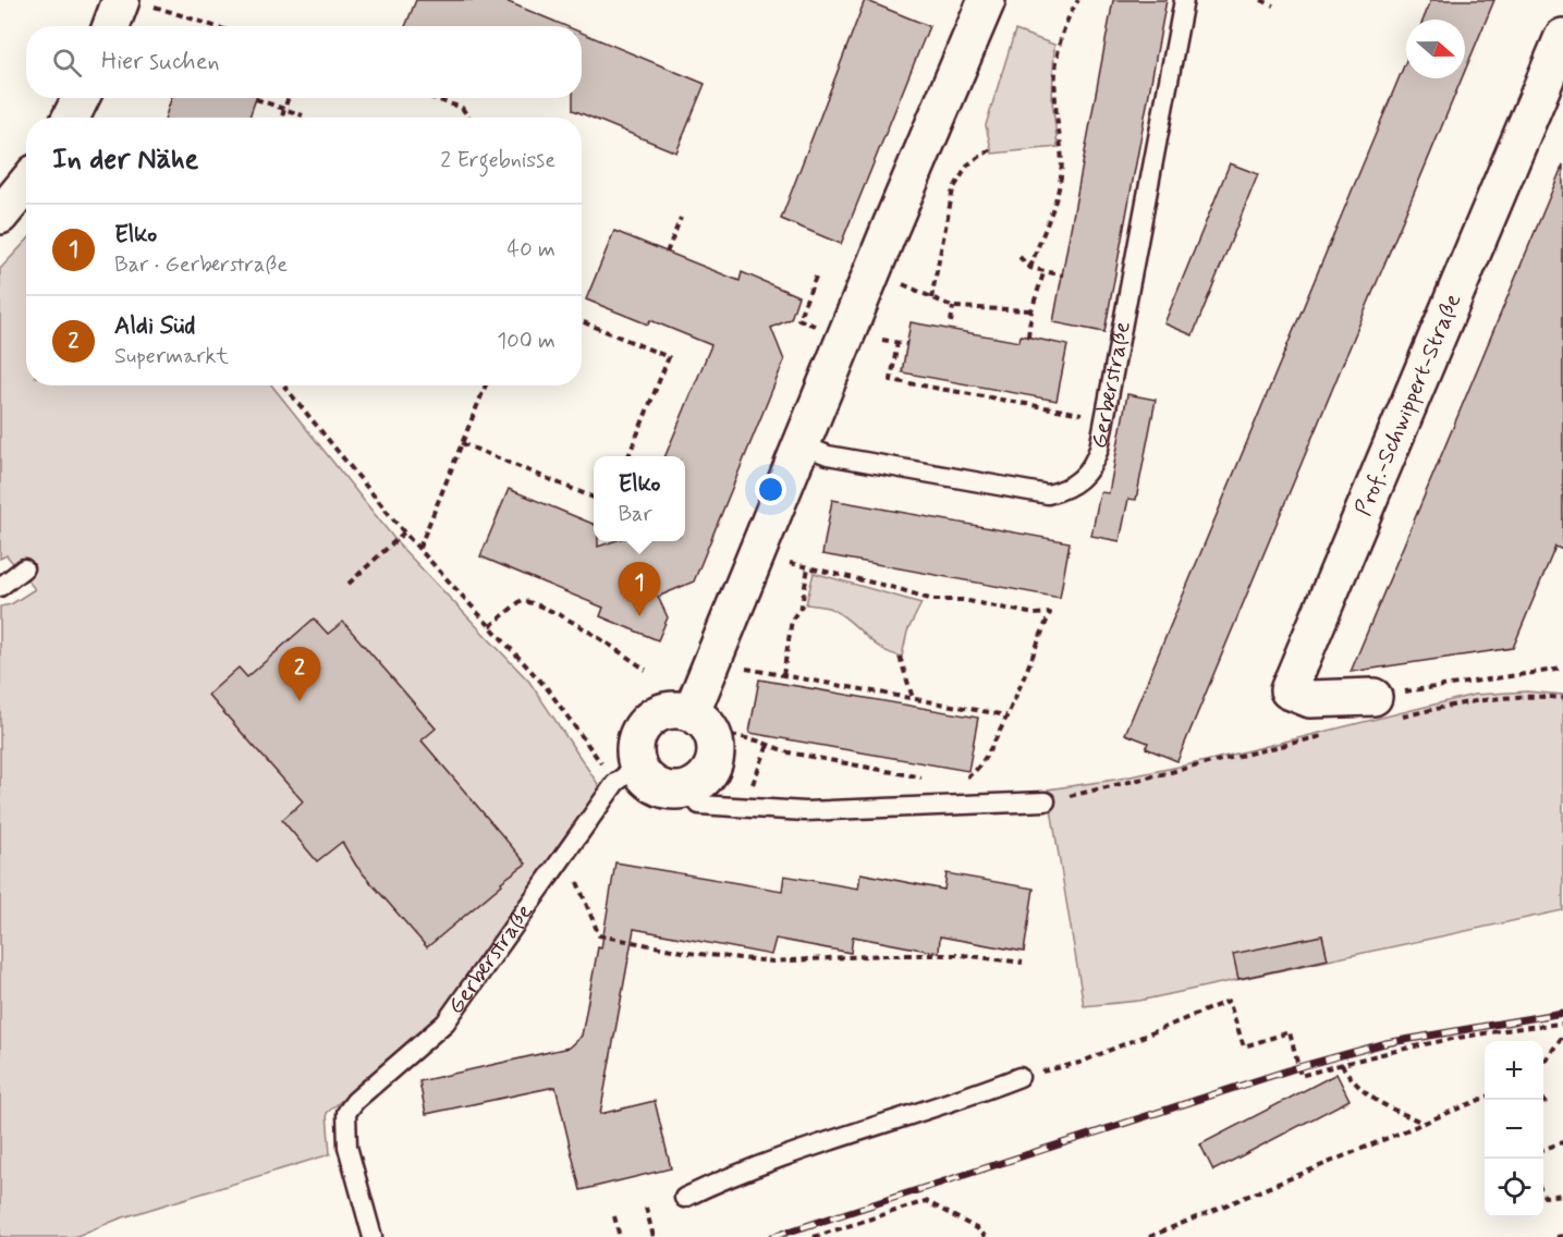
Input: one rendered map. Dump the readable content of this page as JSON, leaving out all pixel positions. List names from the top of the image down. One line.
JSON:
{"streets":{"street":["Prof.-Schwippert-Straße"],"lane":["Gerberstraße"]},"north":"right","page":{"search":"Hier suchen","heading":["In der Nähe","2 Ergebnisse"],"list":[{"mark":"1","name":"Elko","note":"Bar · Gerberstraße","value":"40 m"},{"mark":"2","name":"Aldi Süd","note":"Supermarkt","value":"100 m"}],"popup":["Elko","Bar"],"pins":["1","2"],"map_buttons":["+","−"]}}
